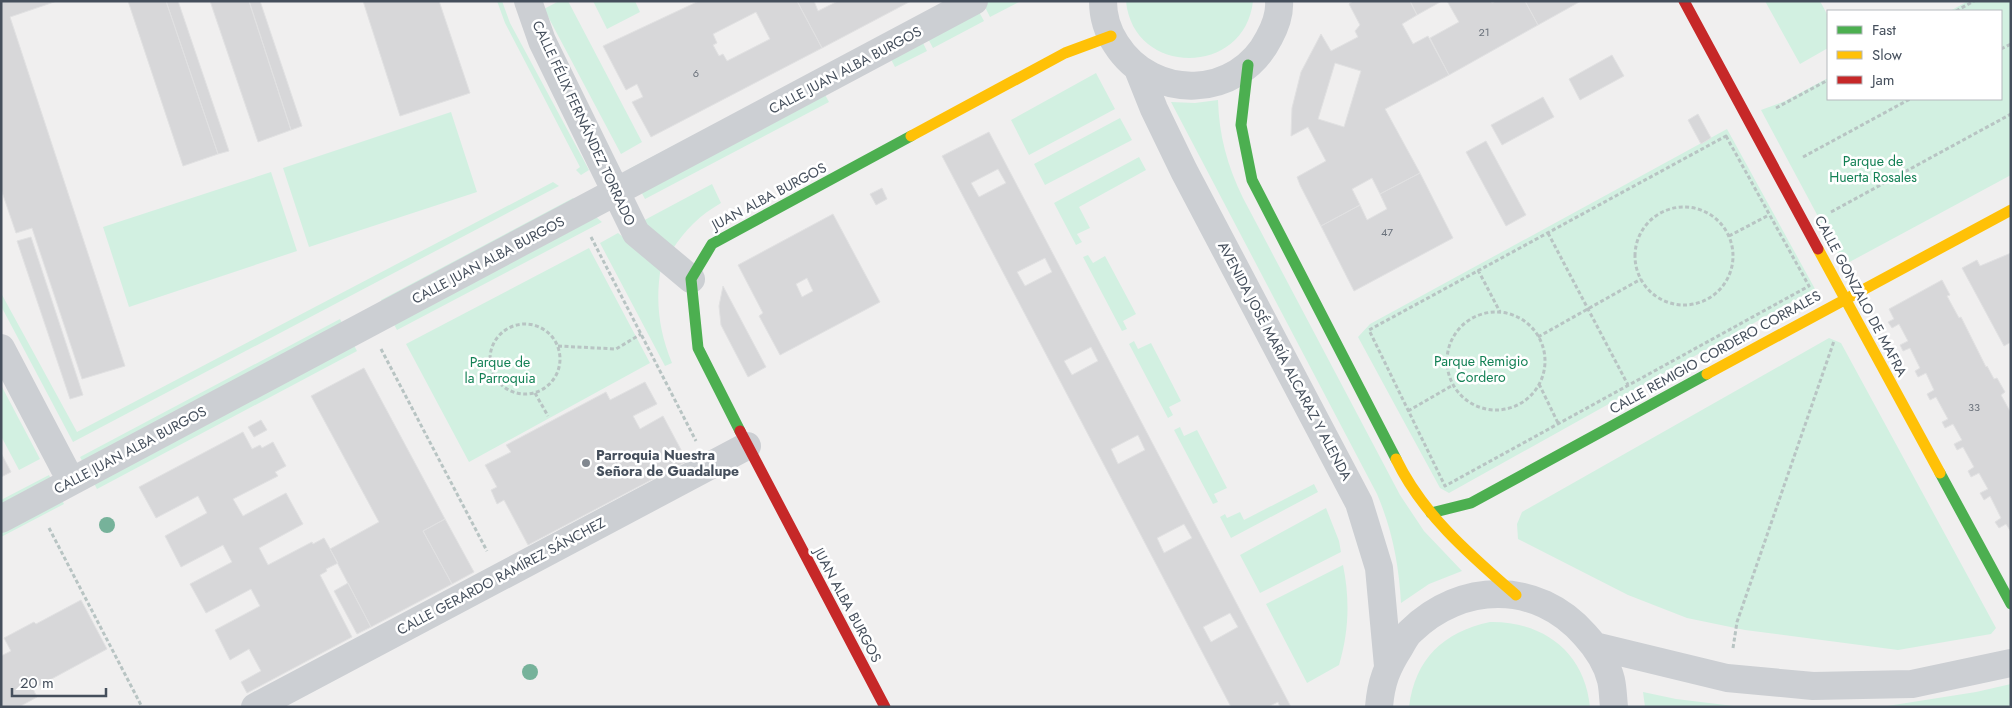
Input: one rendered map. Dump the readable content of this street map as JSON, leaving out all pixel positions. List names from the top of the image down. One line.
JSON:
{"streets":{"street":["CALLE JUAN ALBA BURGOS","CALLE FÉLIX FERNÁNDEZ TORRADO","JUAN ALBA BURGOS","CALLE GONZALO DE MAFRA","CALLE REMIGIO CORDERO CORRALES","AVENIDA JOSÉ MARÍA ALCARAZ Y ALENDA","CALLE GERARDO RAMÍREZ SÁNCHEZ"]},"crossings":[["CALLE JUAN ALBA BURGOS","CALLE FÉLIX FERNÁNDEZ TORRADO"],["CALLE FÉLIX FERNÁNDEZ TORRADO","JUAN ALBA BURGOS"],["JUAN ALBA BURGOS","CALLE GERARDO RAMÍREZ SÁNCHEZ"],["CALLE GONZALO DE MAFRA","CALLE REMIGIO CORDERO CORRALES"]],"parks":["Parque de Huerta Rosales","Parque Remigio Cordero","Parque de la Parroquia"],"places":["Parroquia Nuestra Señora de Guadalupe"],"house_numbers":["21","6","47","33"],"legend":["Fast","Slow","Jam"],"scale_bar":"20 m"}
